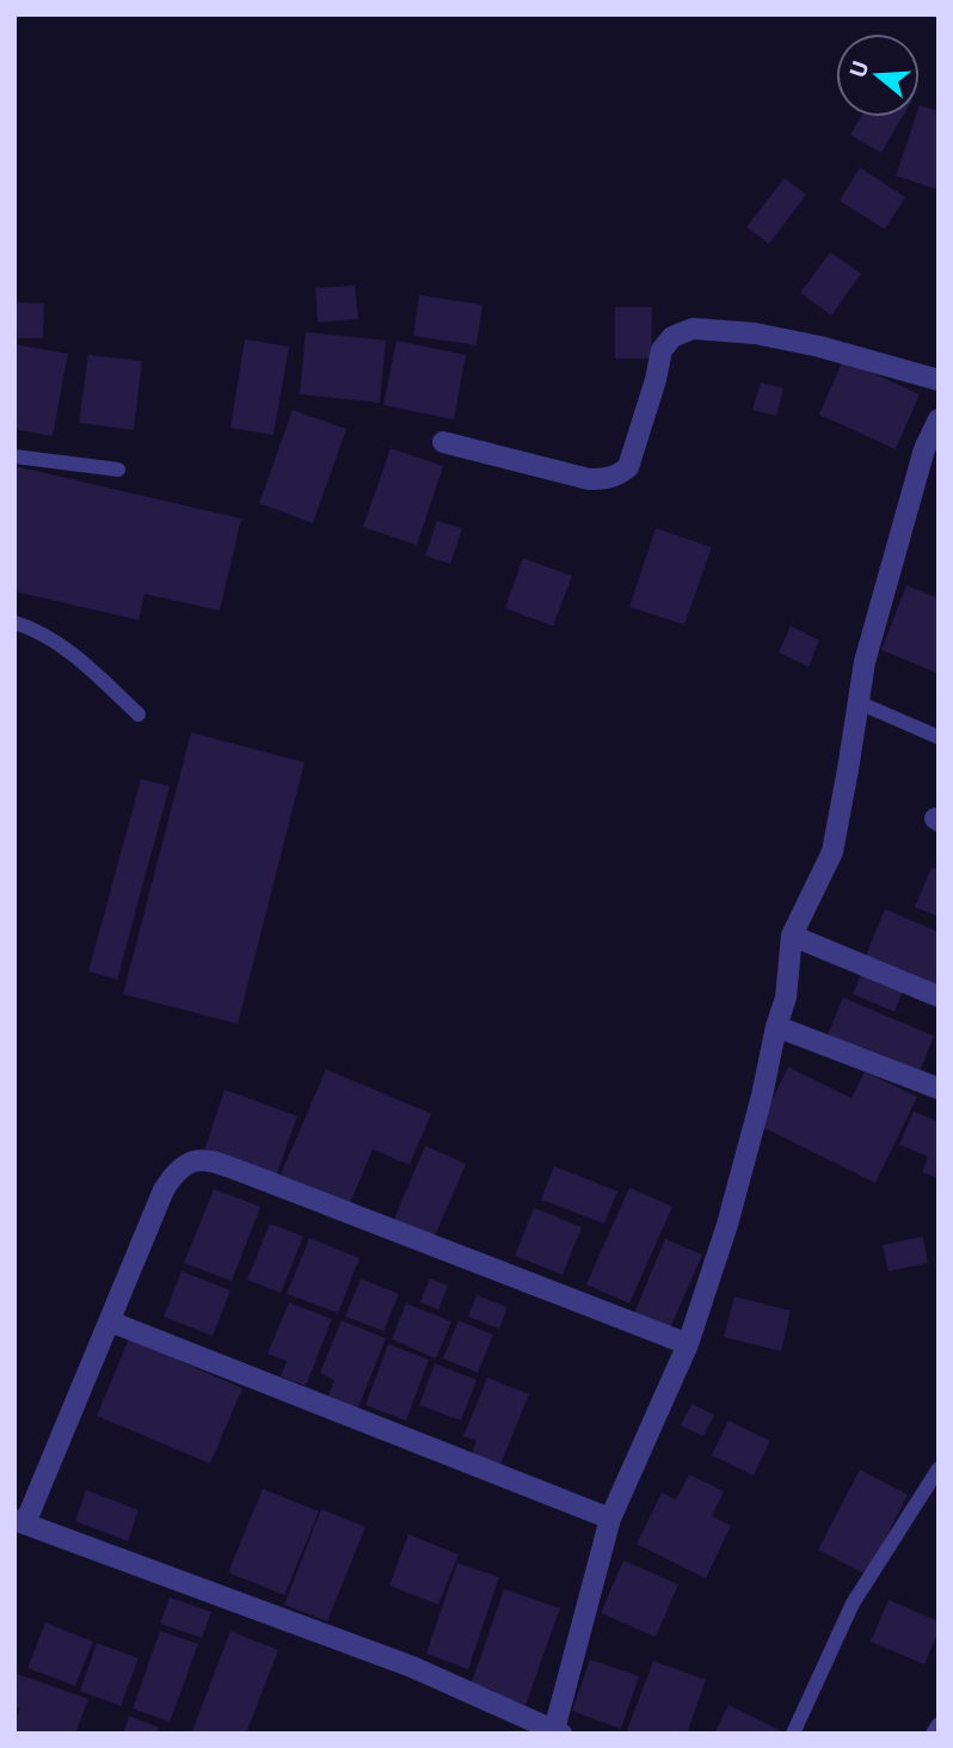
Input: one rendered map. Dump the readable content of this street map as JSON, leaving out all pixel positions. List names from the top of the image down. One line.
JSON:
{"north":"left"}
